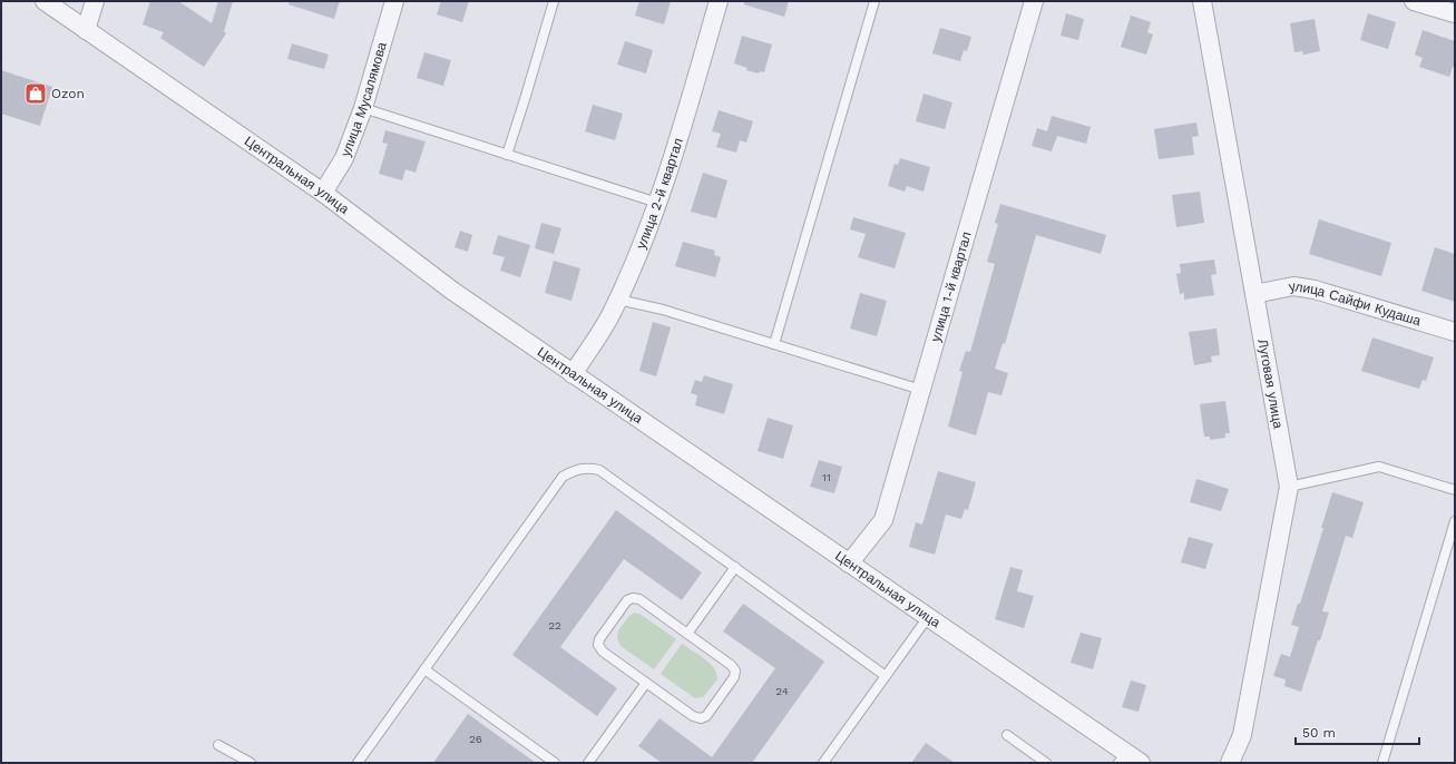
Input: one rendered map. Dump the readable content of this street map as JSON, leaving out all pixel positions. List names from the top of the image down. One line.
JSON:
{"streets":{"street":["улица Мусалямова","Центральная улица","улица 2-й квартал","улица 1-й квартал","улица Сайфи Кудаша","Луговая улица"]},"crossings":[["улица Мусалямова","Центральная улица"],["Центральная улица","улица 2-й квартал"],["Центральная улица","улица 1-й квартал"],["улица Сайфи Кудаша","Луговая улица"]],"places":{"shop":["Ozon"]},"house_numbers":["11","22","24","26"],"scale_bar":"50 m"}
